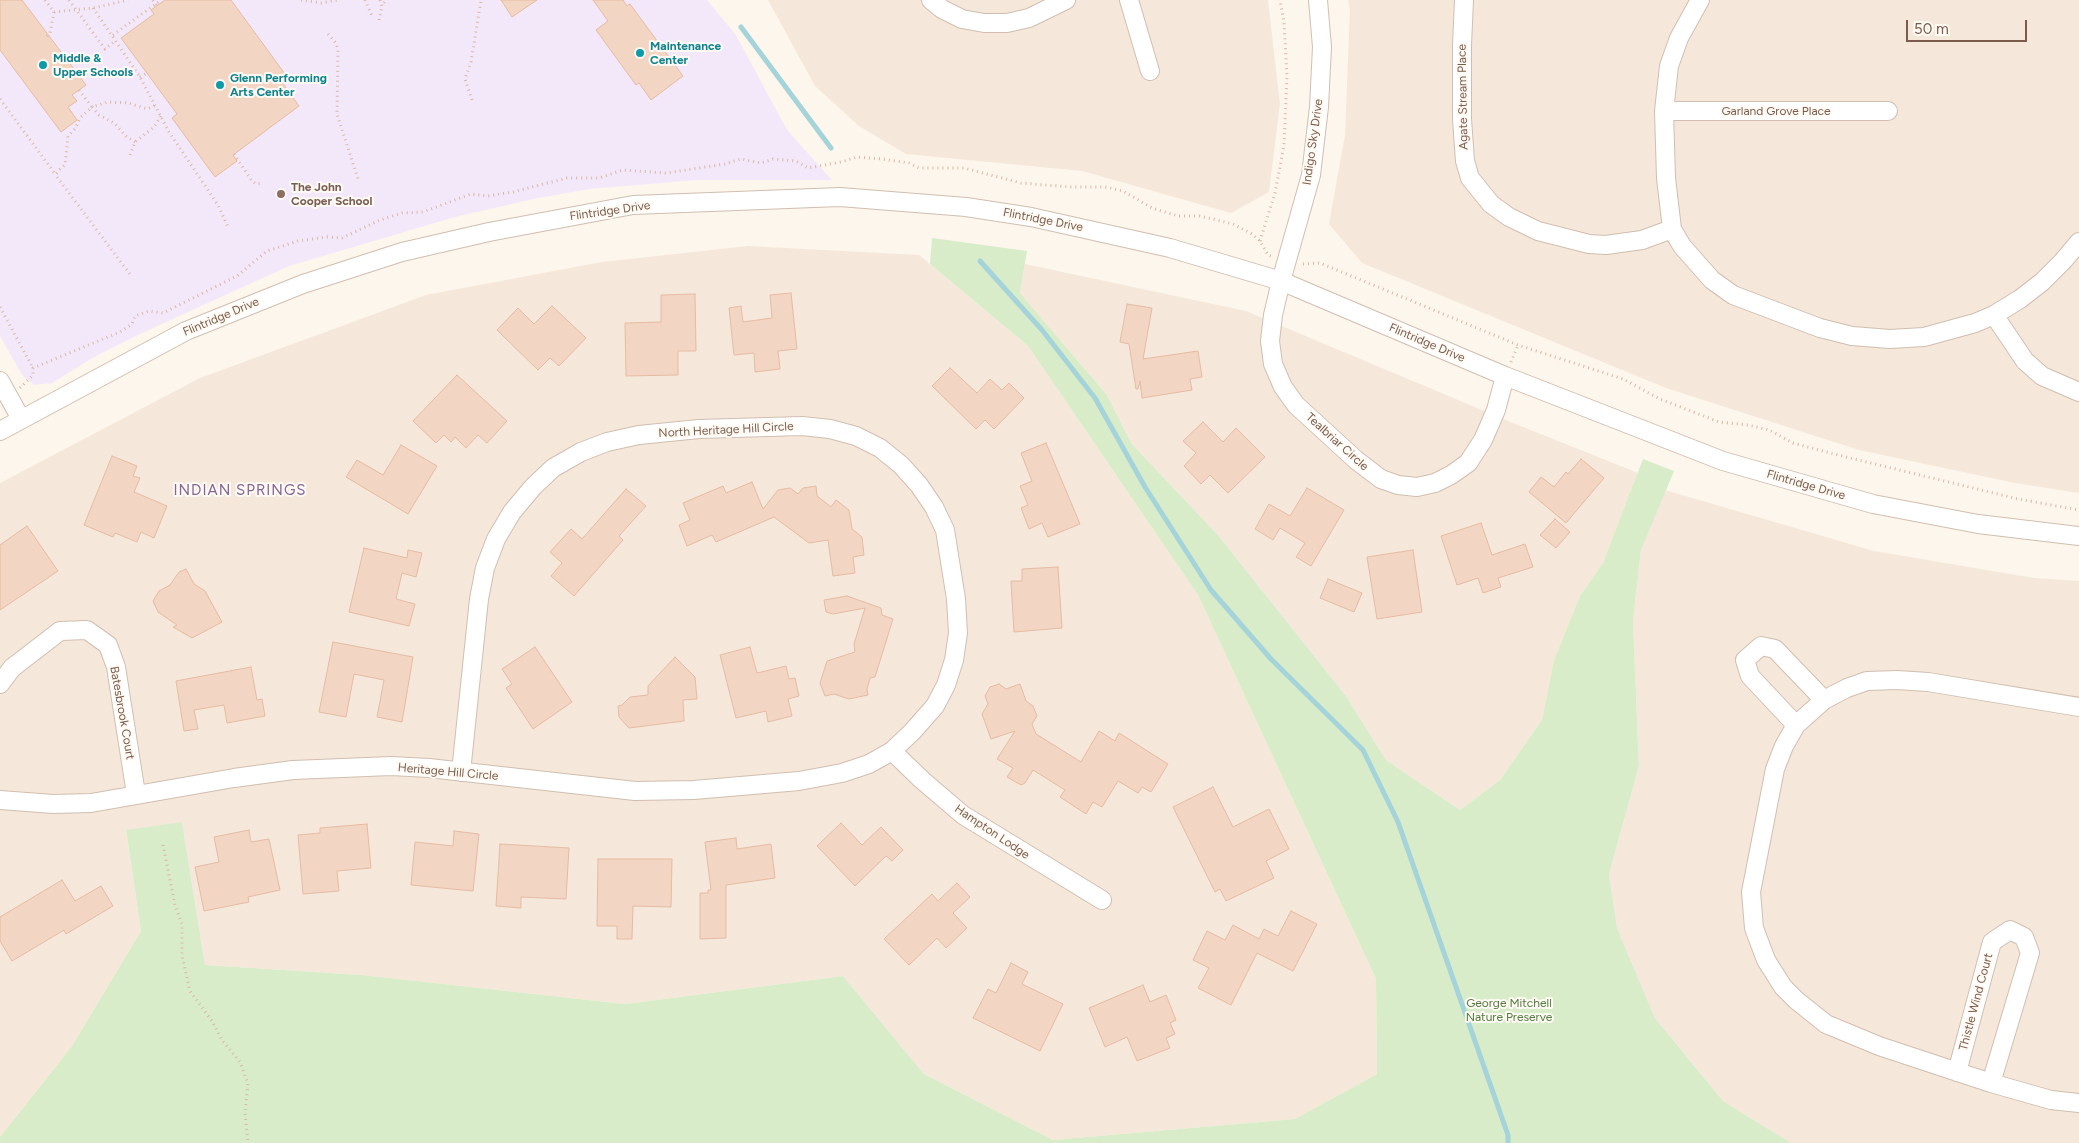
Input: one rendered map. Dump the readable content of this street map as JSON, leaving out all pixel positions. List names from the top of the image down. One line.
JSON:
{"streets":{"street":["Agate Stream Place","Garland Grove Place","Indigo Sky Drive","Flintridge Drive","North Heritage Hill Circle","Tealbriar Circle","Batesbrook Court","Heritage Hill Circle","Hampton Lodge","Thistle Wind Court"]},"crossings":[["Indigo Sky Drive","Flintridge Drive"],["Indigo Sky Drive","Tealbriar Circle"],["Flintridge Drive","Tealbriar Circle"],["North Heritage Hill Circle","Heritage Hill Circle"],["North Heritage Hill Circle","Hampton Lodge"],["Batesbrook Court","Heritage Hill Circle"],["Heritage Hill Circle","Hampton Lodge"]],"districts":["INDIAN SPRINGS"],"parks":["George Mitchell Nature Preserve"],"places":["Maintenance Center","Middle & Upper Schools","Glenn Performing Arts Center","The John Cooper School"],"scale_bar":"50 m"}
